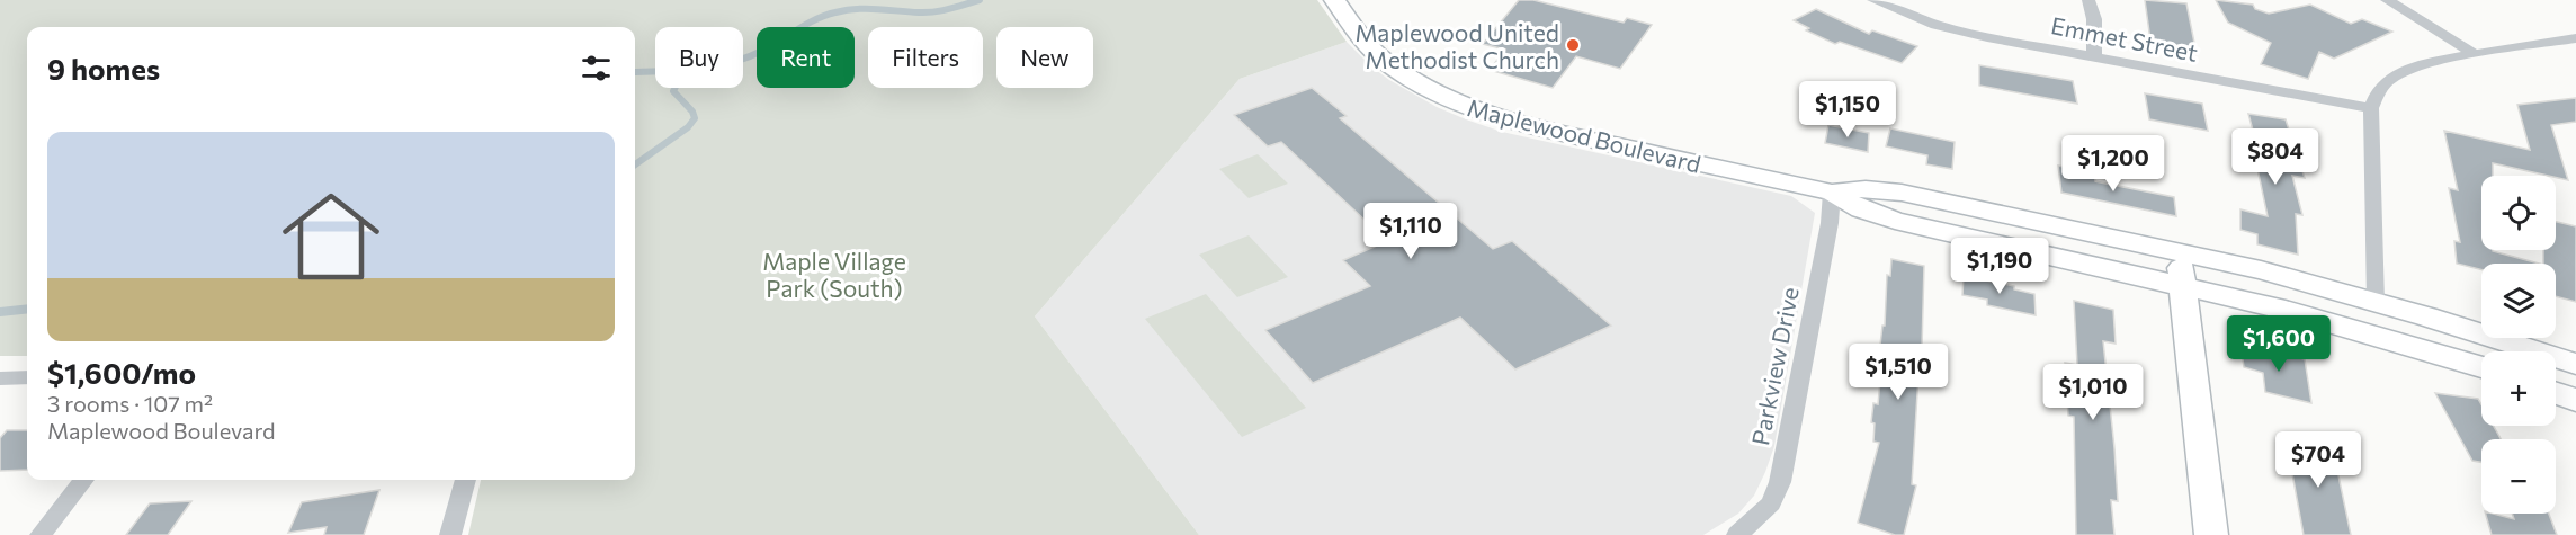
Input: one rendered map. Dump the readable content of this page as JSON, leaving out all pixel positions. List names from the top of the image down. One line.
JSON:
{"streets":{"street":["Emmet Street","Maplewood Boulevard","Parkview Drive"]},"crossings":[["Maplewood Boulevard","Parkview Drive"]],"parks":["Maple Village Park (South)"],"places":["Maplewood United Methodist Church"],"page":{"chip":["Buy","Rent","Filters","New"],"heading":"9 homes","price":["$1,150","$804","$1,200","$1,110","$1,190","$1,600","$1,510","$1,010","$704"],"list":[{"name":"$1,600/mo","note":"3 rooms · 107 m² · Maplewood Boulevard"}],"map_buttons":["+","−"]}}
